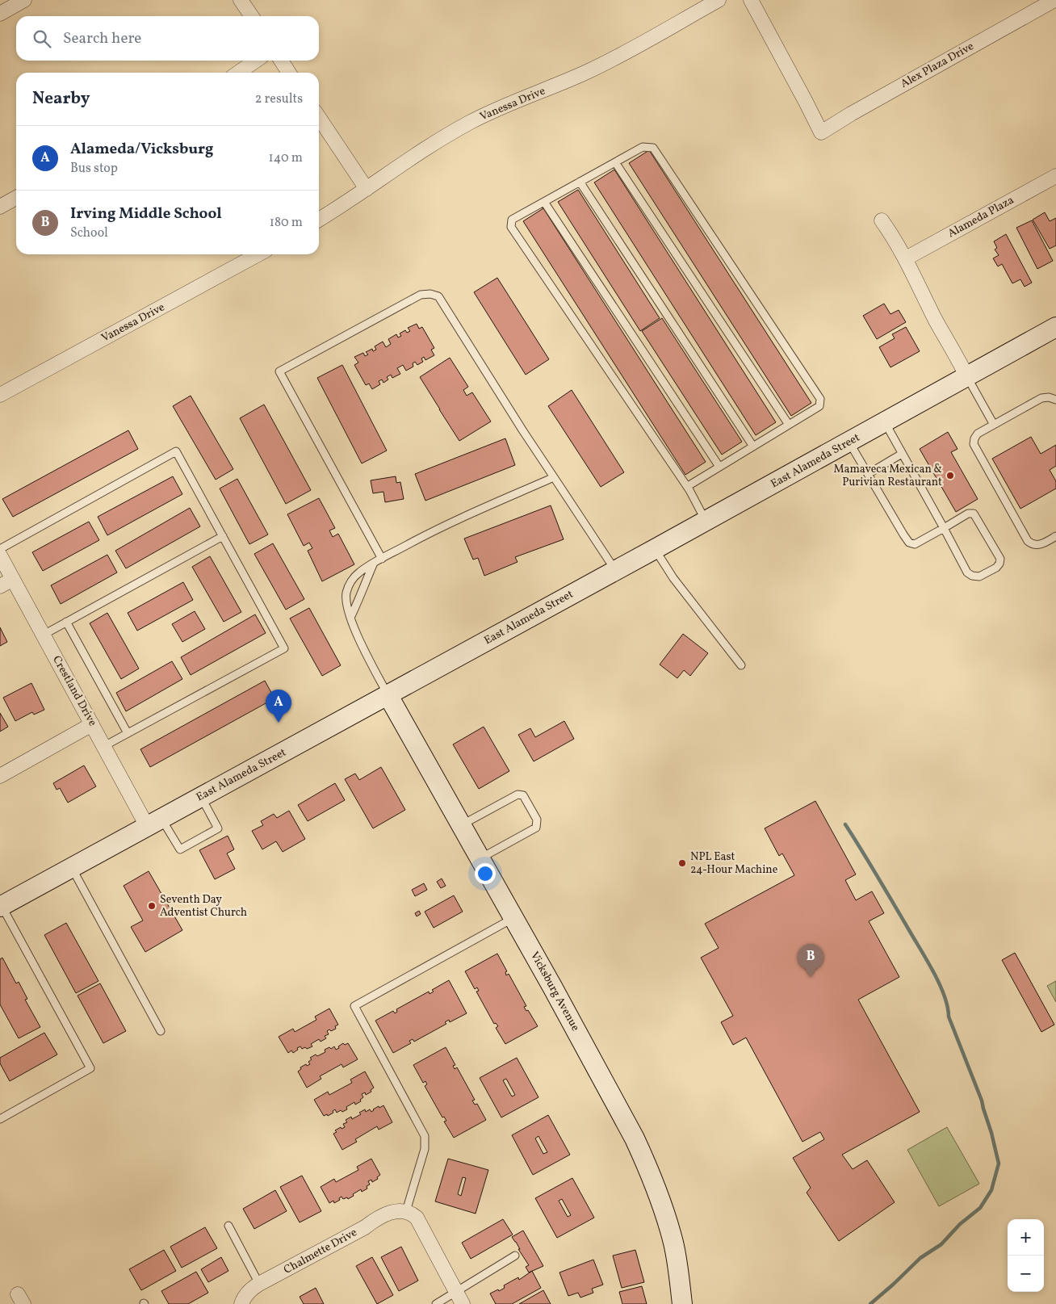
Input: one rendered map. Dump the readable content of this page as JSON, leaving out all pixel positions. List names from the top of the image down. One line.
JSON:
{"streets":{"street":["Alex Plaza Drive","Vanessa Drive","Alameda Plaza","East Alameda Street","Crestland Drive","Vicksburg Avenue","Chalmette Drive"]},"crossings":[["East Alameda Street","Crestland Drive"],["East Alameda Street","Vicksburg Avenue"]],"places":["Mamaveca Mexican & Purivian Restaurant","NPL East 24-Hour Machine","Seventh Day Adventist Church"],"page":{"search":"Search here","heading":["Nearby","2 results"],"list":[{"mark":"A","name":"Alameda/Vicksburg","note":"Bus stop","value":"140 m"},{"mark":"B","name":"Irving Middle School","note":"School","value":"180 m"}],"pins":["A","B"],"map_buttons":["+","−"]}}
